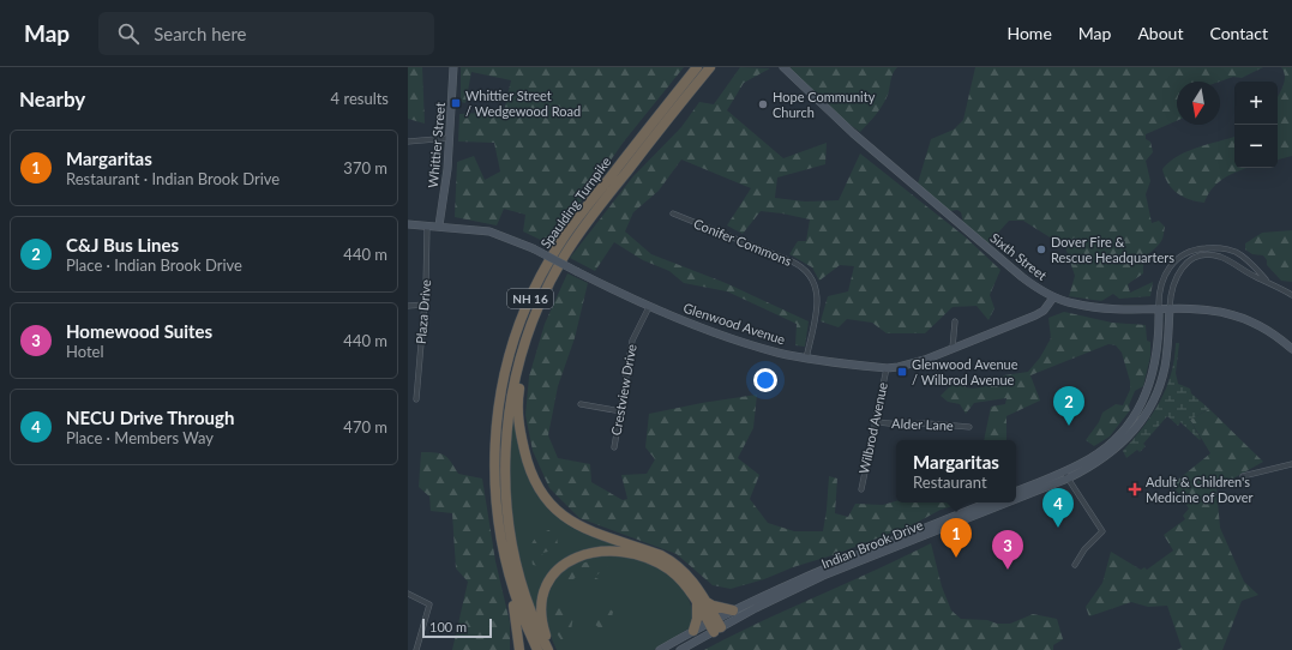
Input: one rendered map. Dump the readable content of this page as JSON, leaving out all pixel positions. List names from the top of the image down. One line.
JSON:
{"streets":{"highway":["Spaulding Turnpike","NH 16"],"main road":["Whittier Street","Sixth Street","Glenwood Avenue","Indian Brook Drive"],"street":["Conifer Commons","Plaza Drive","Crestview Drive","Alder Lane","Wilbrod Avenue"]},"crossings":[["Whittier Street","Glenwood Avenue"],["Conifer Commons","Glenwood Avenue"],["Sixth Street","Glenwood Avenue"],["Sixth Street","Indian Brook Drive"],["Plaza Drive","Glenwood Avenue"],["Glenwood Avenue","Crestview Drive"],["Glenwood Avenue","Wilbrod Avenue"],["Alder Lane","Wilbrod Avenue"]],"places":{"transit":["Whittier Street / Wedgewood Road","Glenwood Avenue / Wilbrod Avenue"],"other":["Hope Community Church","Dover Fire & Rescue Headquarters"],"health":["Adult & Children's Medicine of Dover"]},"scale_bar":"100 m","north":"bottom","page":{"header":"Map","search":"Search here","nav":["Home","Map","About","Contact"],"heading":["Nearby","4 results"],"map_buttons":["+","−"],"list":[{"mark":"1","name":"Margaritas","note":"Restaurant · Indian Brook Drive","value":"370 m"},{"mark":"2","name":"C&J Bus Lines","note":"Place · Indian Brook Drive","value":"440 m"},{"mark":"3","name":"Homewood Suites","note":"Hotel","value":"440 m"},{"mark":"4","name":"NECU Drive Through","note":"Place · Members Way","value":"470 m"}],"pins":["2","4","1","3"],"popup":["Margaritas","Restaurant"],"scale":"100 m"}}
